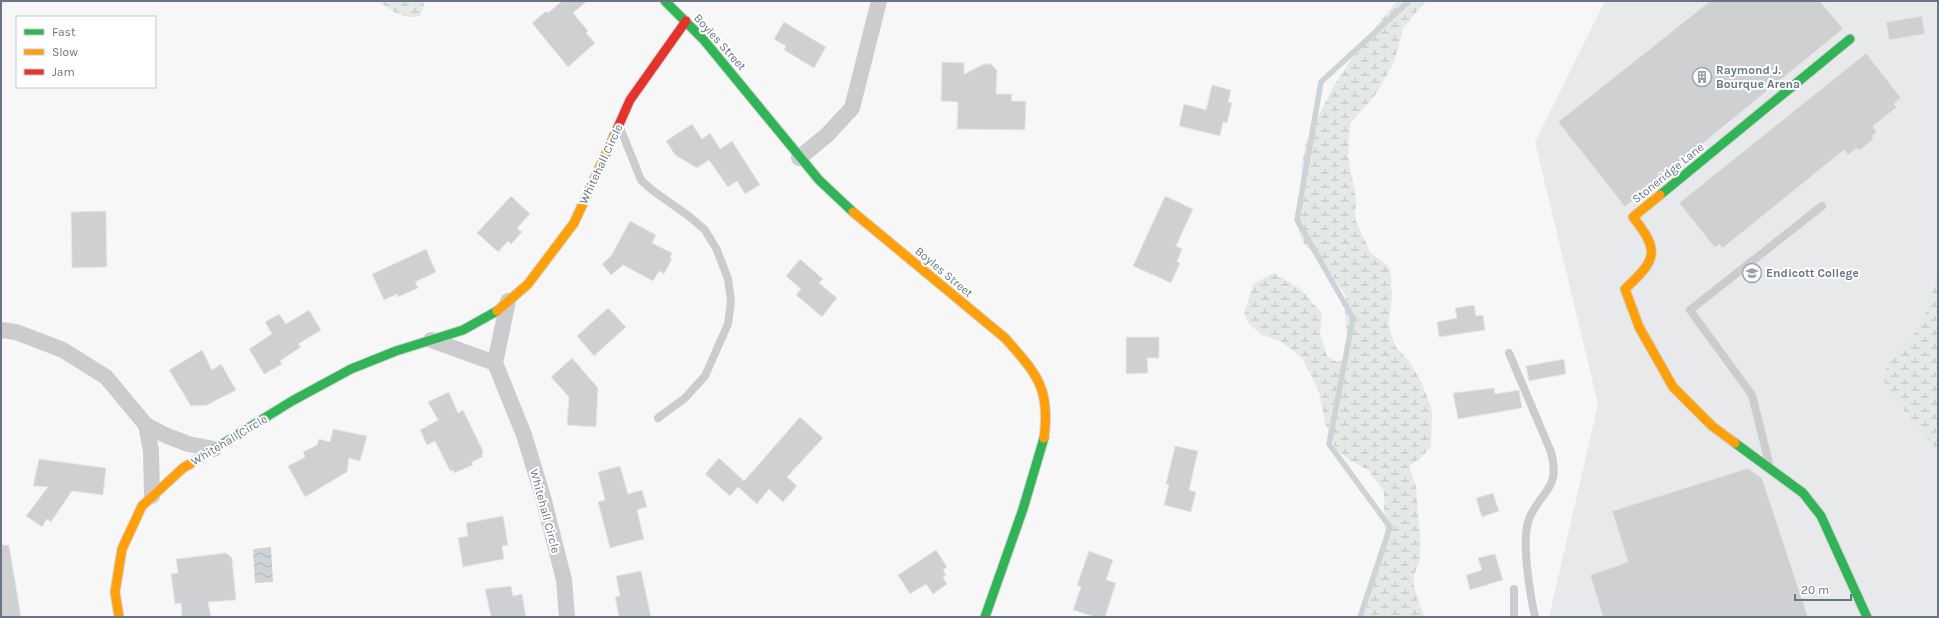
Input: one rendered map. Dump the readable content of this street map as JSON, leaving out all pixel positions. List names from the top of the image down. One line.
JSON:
{"streets":{"street":["Boyles Street","Whitehall Circle","Stoneridge Lane"]},"crossings":[["Boyles Street","Whitehall Circle"]],"places":{"building":["Raymond J. Bourque Arena"],"school or university":["Endicott College"]},"legend":["Fast","Slow","Jam"],"scale_bar":"20 m"}
